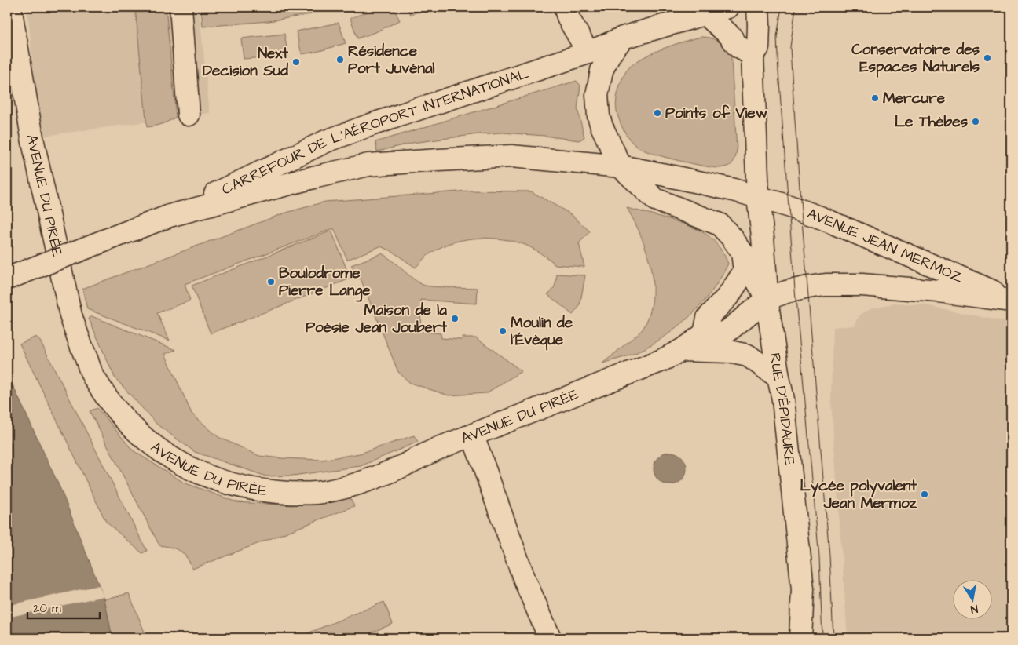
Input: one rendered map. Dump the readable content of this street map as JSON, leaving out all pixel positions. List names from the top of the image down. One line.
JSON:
{"streets":{"main road":["CARREFOUR DE L'AÉROPORT INTERNATIONAL","AVENUE DU PIRÉE","AVENUE JEAN MERMOZ","RUE D'ÉPIDAURE"]},"crossings":[["CARREFOUR DE L'AÉROPORT INTERNATIONAL","AVENUE JEAN MERMOZ"],["AVENUE JEAN MERMOZ","RUE D'ÉPIDAURE"]],"places":["Conservatoire des Espaces Naturels","Résidence Port Juvénal","Next Decision Sud","Mercure","Points of View","Le Thèbes","Boulodrome Pierre Lange","Maison de la Poésie Jean Joubert","Moulin de l'Évèque","Lycée polyvalent Jean Mermoz"],"scale_bar":"20 m","north":"bottom"}
